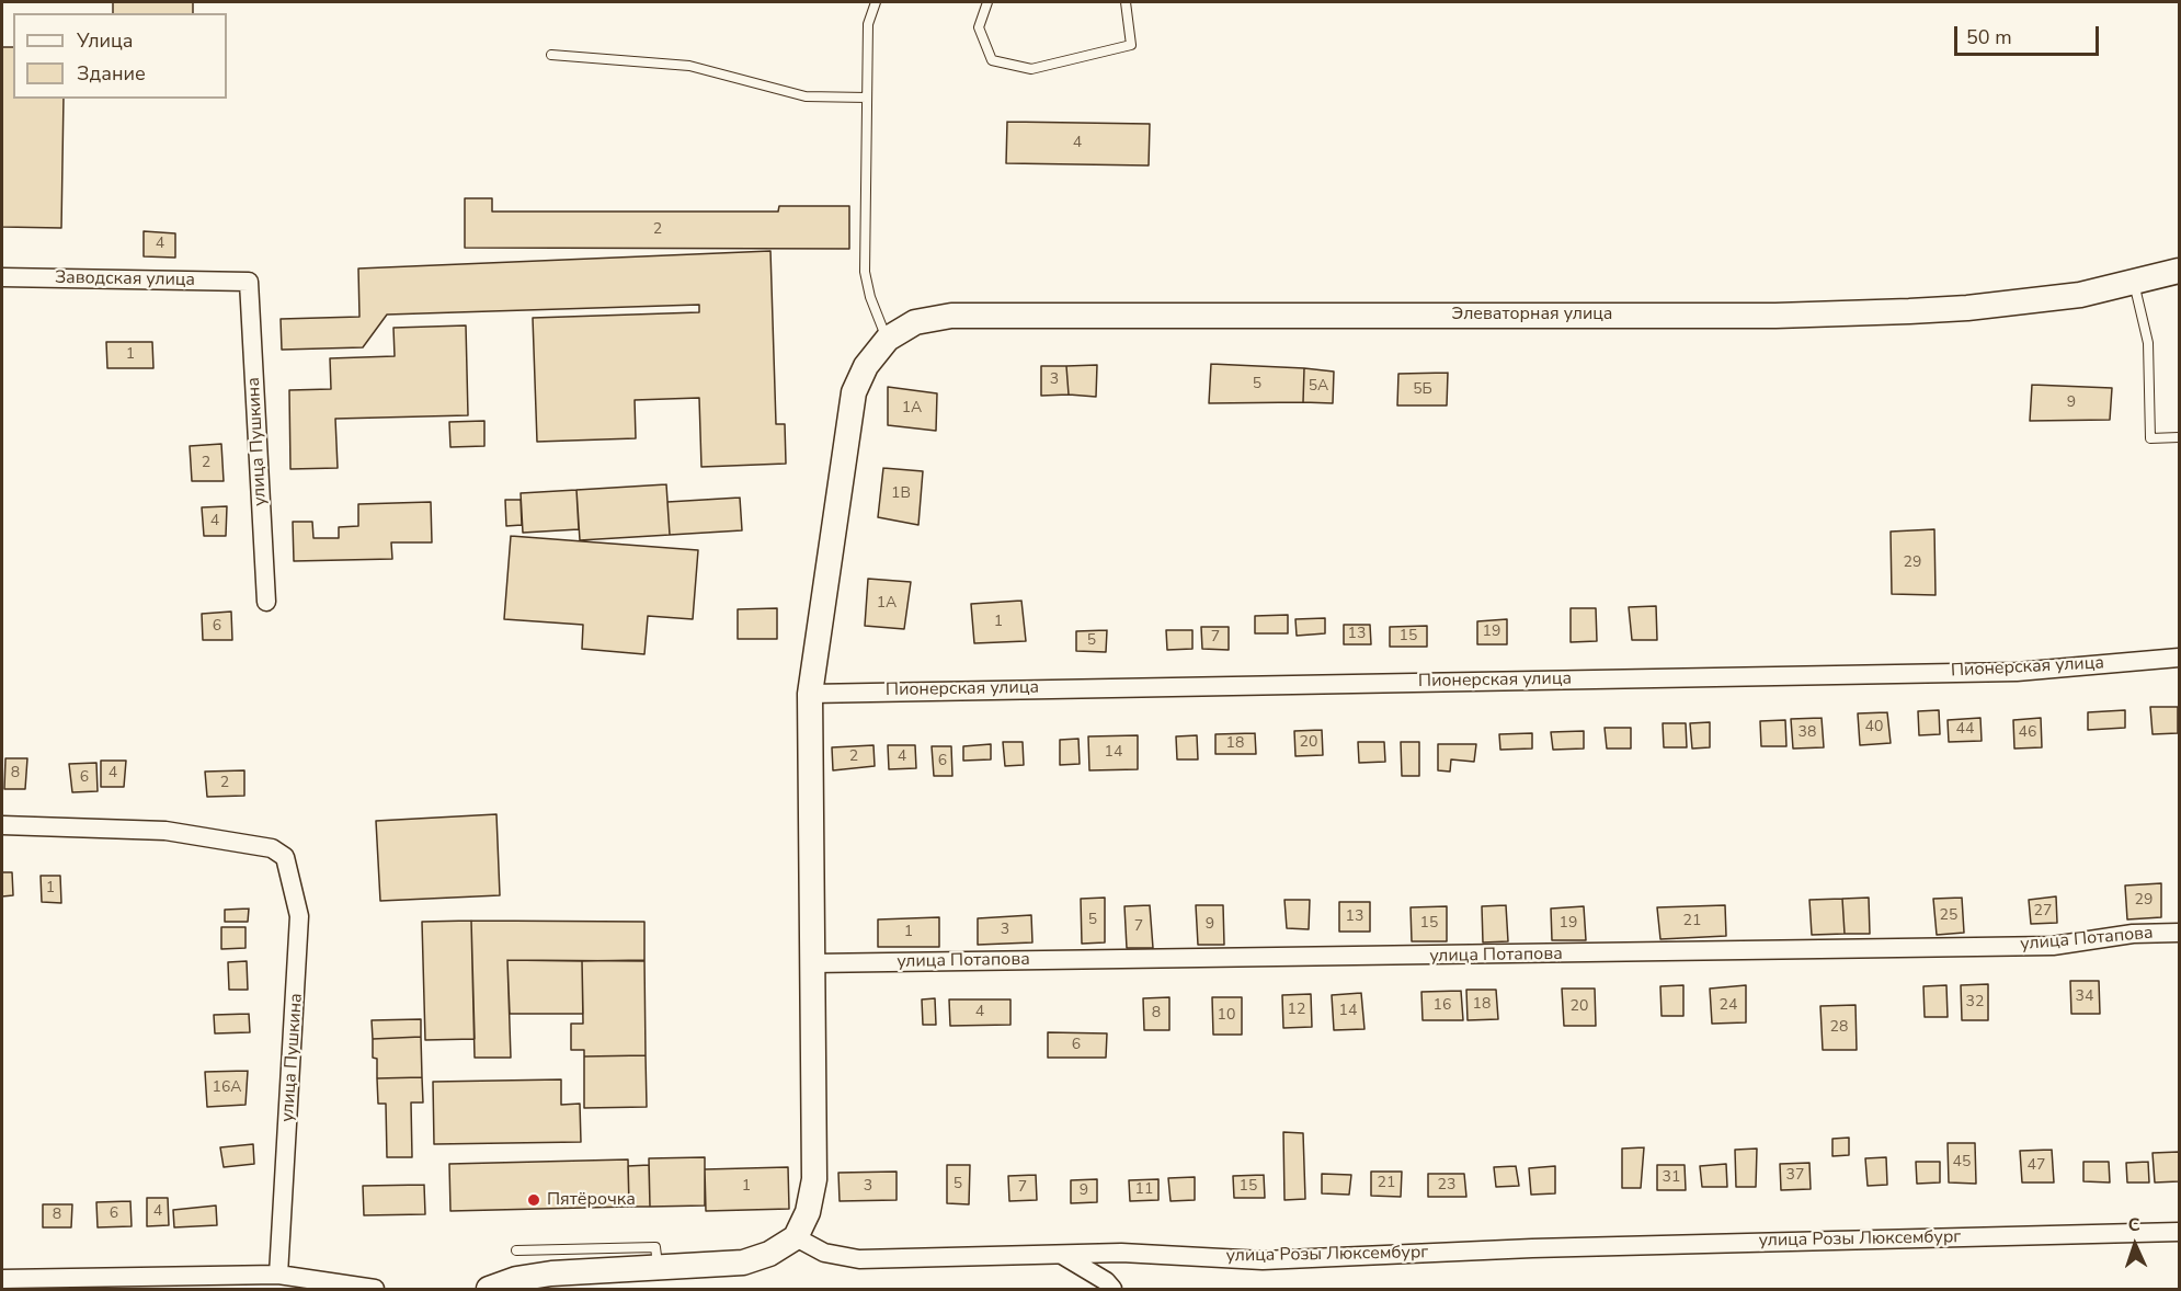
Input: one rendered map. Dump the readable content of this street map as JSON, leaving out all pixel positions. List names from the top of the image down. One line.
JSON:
{"streets":{"main road":["Элеваторная улица"],"street":["Заводская улица","улица Пушкина","Пионерская улица","улица Потапова","улица Розы Люксембург"]},"crossings":[["Заводская улица","улица Пушкина"]],"places":["Пятёрочка"],"house_numbers":["4","2","4","1","3","5","5А","5Б","9","1А","2","1В","4","29","1А","1","6","19","13","15","7","5","40","44","38","46","20","18","14","2","4","6","8","4","6","2","1","29","27","25","13","5","21","15","19","9","7","3","1","34","32","18","16","24","20","12","14","4","8","10","28","6","16А","45","47","37","31","21","5","23","1","3","15","7","11","9","4","6","8"],"legend":["Улица","Здание"],"scale_bar":"50 m","north":"top"}
